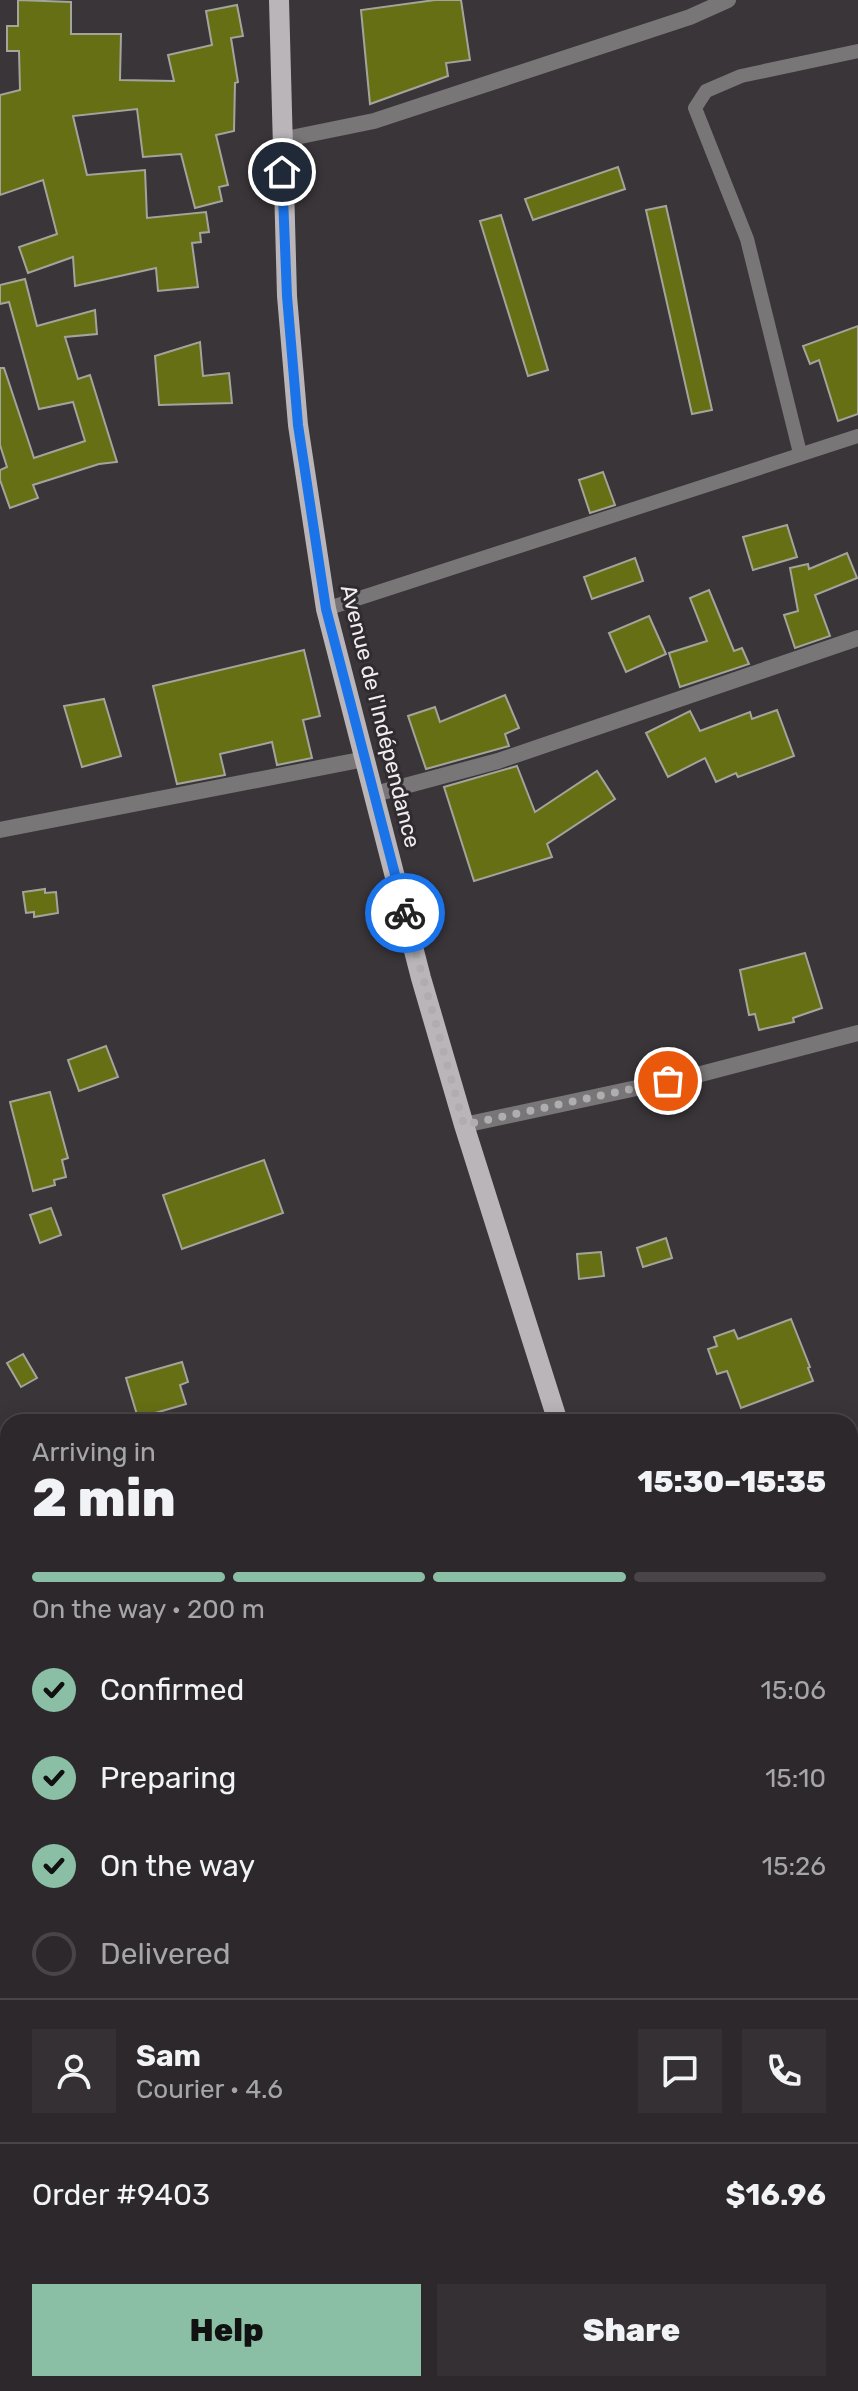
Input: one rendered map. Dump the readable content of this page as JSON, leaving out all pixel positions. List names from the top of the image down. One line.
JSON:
{"streets":{"main road":["Avenue de l'Indépendance"]},"page":{"heading":["2 min","Arriving in","15:30–15:35"],"panel":["Sam","Courier · 4.6","Order #9403","$16.96"],"bar":"On the way · 200 m","list":[["Confirmed","15:06"],["Preparing","15:10"],["On the way","15:26"],"Delivered"],"buttons":["Help","Share"]}}
